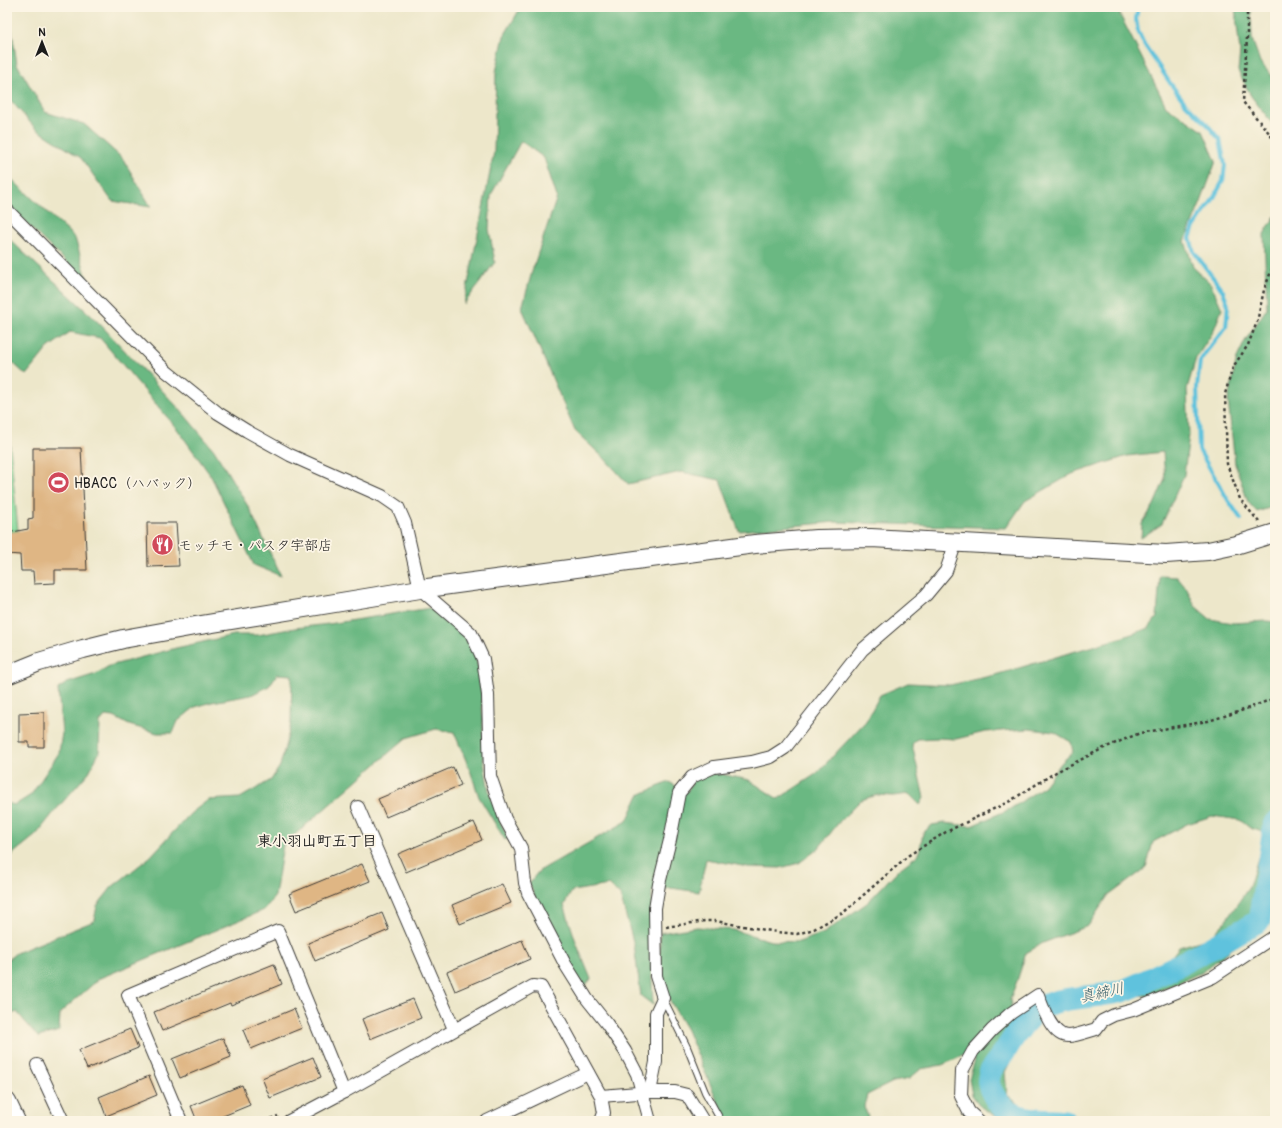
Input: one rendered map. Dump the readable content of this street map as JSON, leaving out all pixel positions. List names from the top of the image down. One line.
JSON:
{"districts":["東小羽山町五丁目"],"water":["真締川"],"places":{"sports":["HBACC（ハバック）"],"restaurant":["モッチモ・パスタ宇部店"]},"north":"top"}
